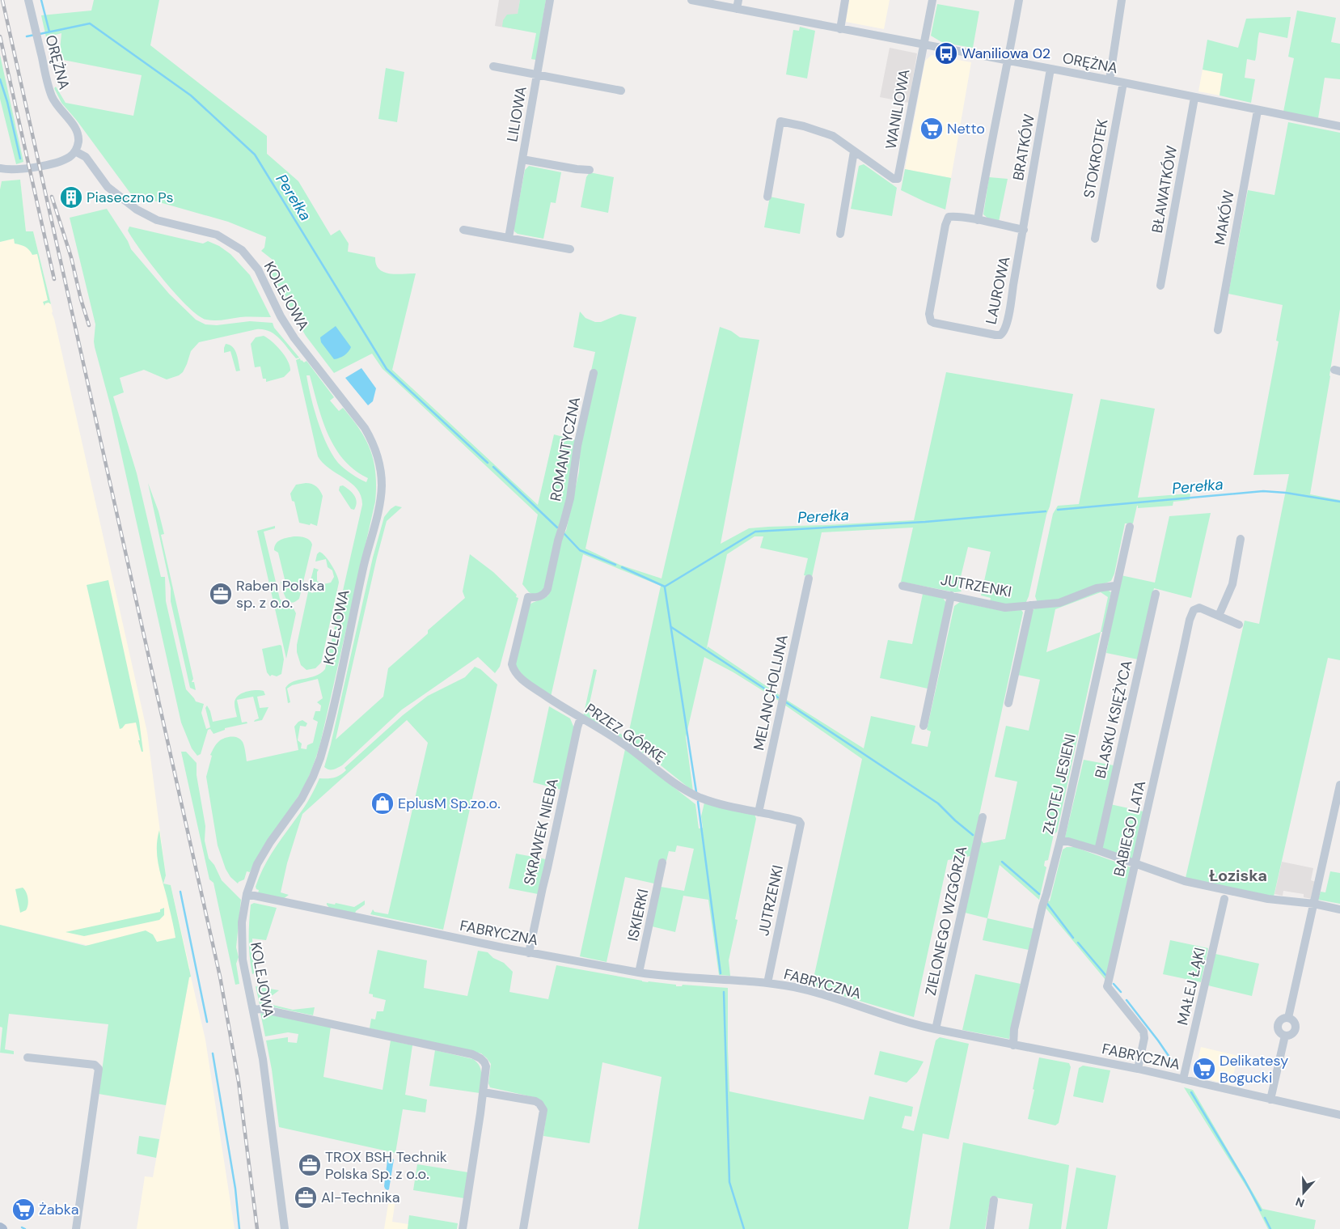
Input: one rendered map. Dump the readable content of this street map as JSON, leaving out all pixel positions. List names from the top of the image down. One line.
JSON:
{"streets":{"street":["ORĘŻNA","WANILIOWA","LILIOWA","BRATKÓW","STOKROTEK","BŁAWATKÓW","MAKÓW","LAUROWA","KOLEJOWA","ROMANTYCZNA","JUTRZENKI","MELANCHOLIJNA","BLASKU KSIĘŻYCA","PRZEZ GÓRKĘ","ZŁOTEJ JESIENI","BABIEGO LATA","SKRAWEK NIEBA","ISKIERKI","ZIELONEGO WZGÓRZA","FABRYCZNA","MAŁEJ ŁĄKI"]},"crossings":[["ORĘŻNA","WANILIOWA"],["ORĘŻNA","BRATKÓW"],["ORĘŻNA","STOKROTEK"],["ORĘŻNA","BŁAWATKÓW"],["ORĘŻNA","MAKÓW"],["ORĘŻNA","KOLEJOWA"],["BRATKÓW","LAUROWA"],["KOLEJOWA","FABRYCZNA"],["ROMANTYCZNA","PRZEZ GÓRKĘ"],["JUTRZENKI","PRZEZ GÓRKĘ"],["JUTRZENKI","ZŁOTEJ JESIENI"],["JUTRZENKI","FABRYCZNA"],["MELANCHOLIJNA","PRZEZ GÓRKĘ"],["PRZEZ GÓRKĘ","SKRAWEK NIEBA"],["ZŁOTEJ JESIENI","FABRYCZNA"],["BABIEGO LATA","FABRYCZNA"],["SKRAWEK NIEBA","FABRYCZNA"],["ISKIERKI","FABRYCZNA"],["ZIELONEGO WZGÓRZA","FABRYCZNA"],["FABRYCZNA","MAŁEJ ŁĄKI"]],"districts":["Łoziska"],"water":["Perełka"],"places":{"bus stop":["Waniliowa 02"],"supermarket":["Netto","Delikatesy Bogucki","Żabka"],"building":["Piaseczno Ps"],"office":["Raben Polska sp. z o.o.","TROX BSH Technik Polska Sp. z o.o.","Al-Technika"],"shop":["EplusM Sp.zo.o."]},"north":"bottom"}
